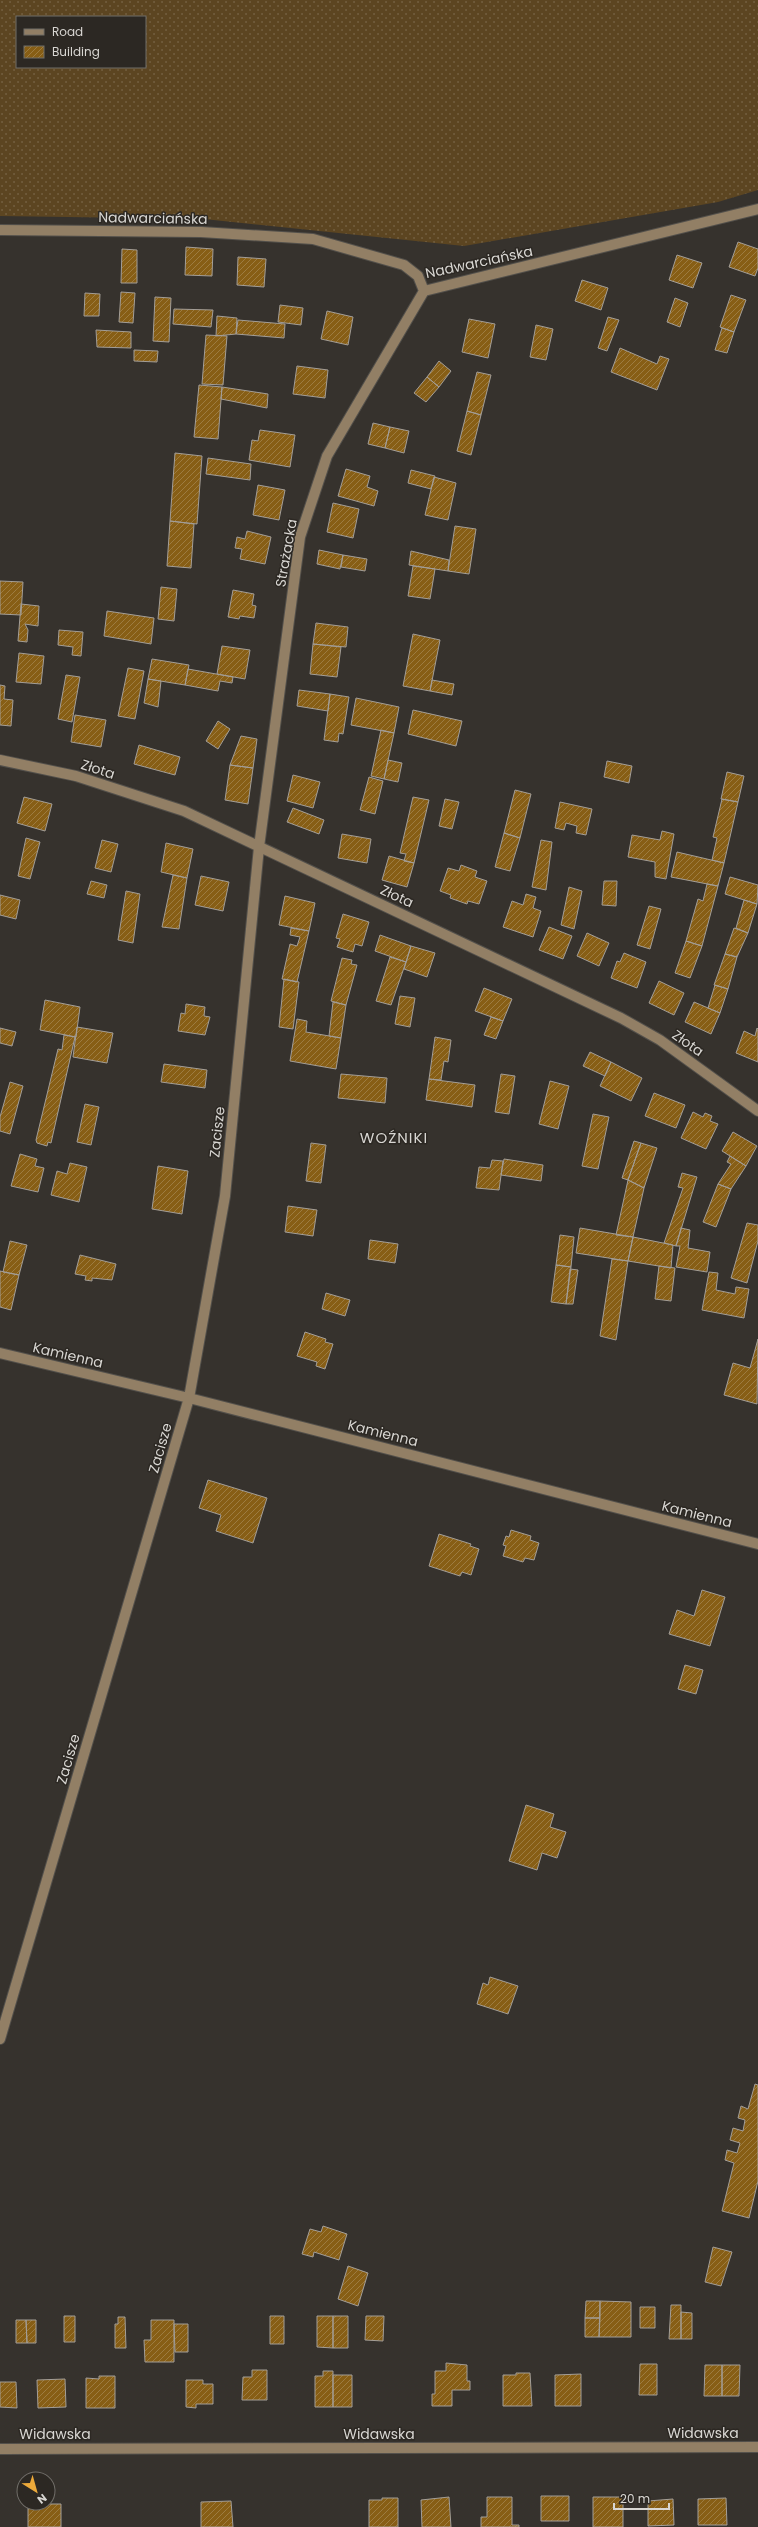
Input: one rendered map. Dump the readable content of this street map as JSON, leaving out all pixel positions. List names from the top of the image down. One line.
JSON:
{"streets":{"street":["Nadwarciańska","Strażacka","Złota","Zacisze","Kamienna","Widawska"]},"crossings":[["Nadwarciańska","Strażacka"],["Strażacka","Złota"],["Strażacka","Zacisze"],["Złota","Zacisze"],["Zacisze","Kamienna"]],"districts":["WOŹNIKI"],"legend":["Road","Building"],"scale_bar":"20 m","north":"bottom right"}
